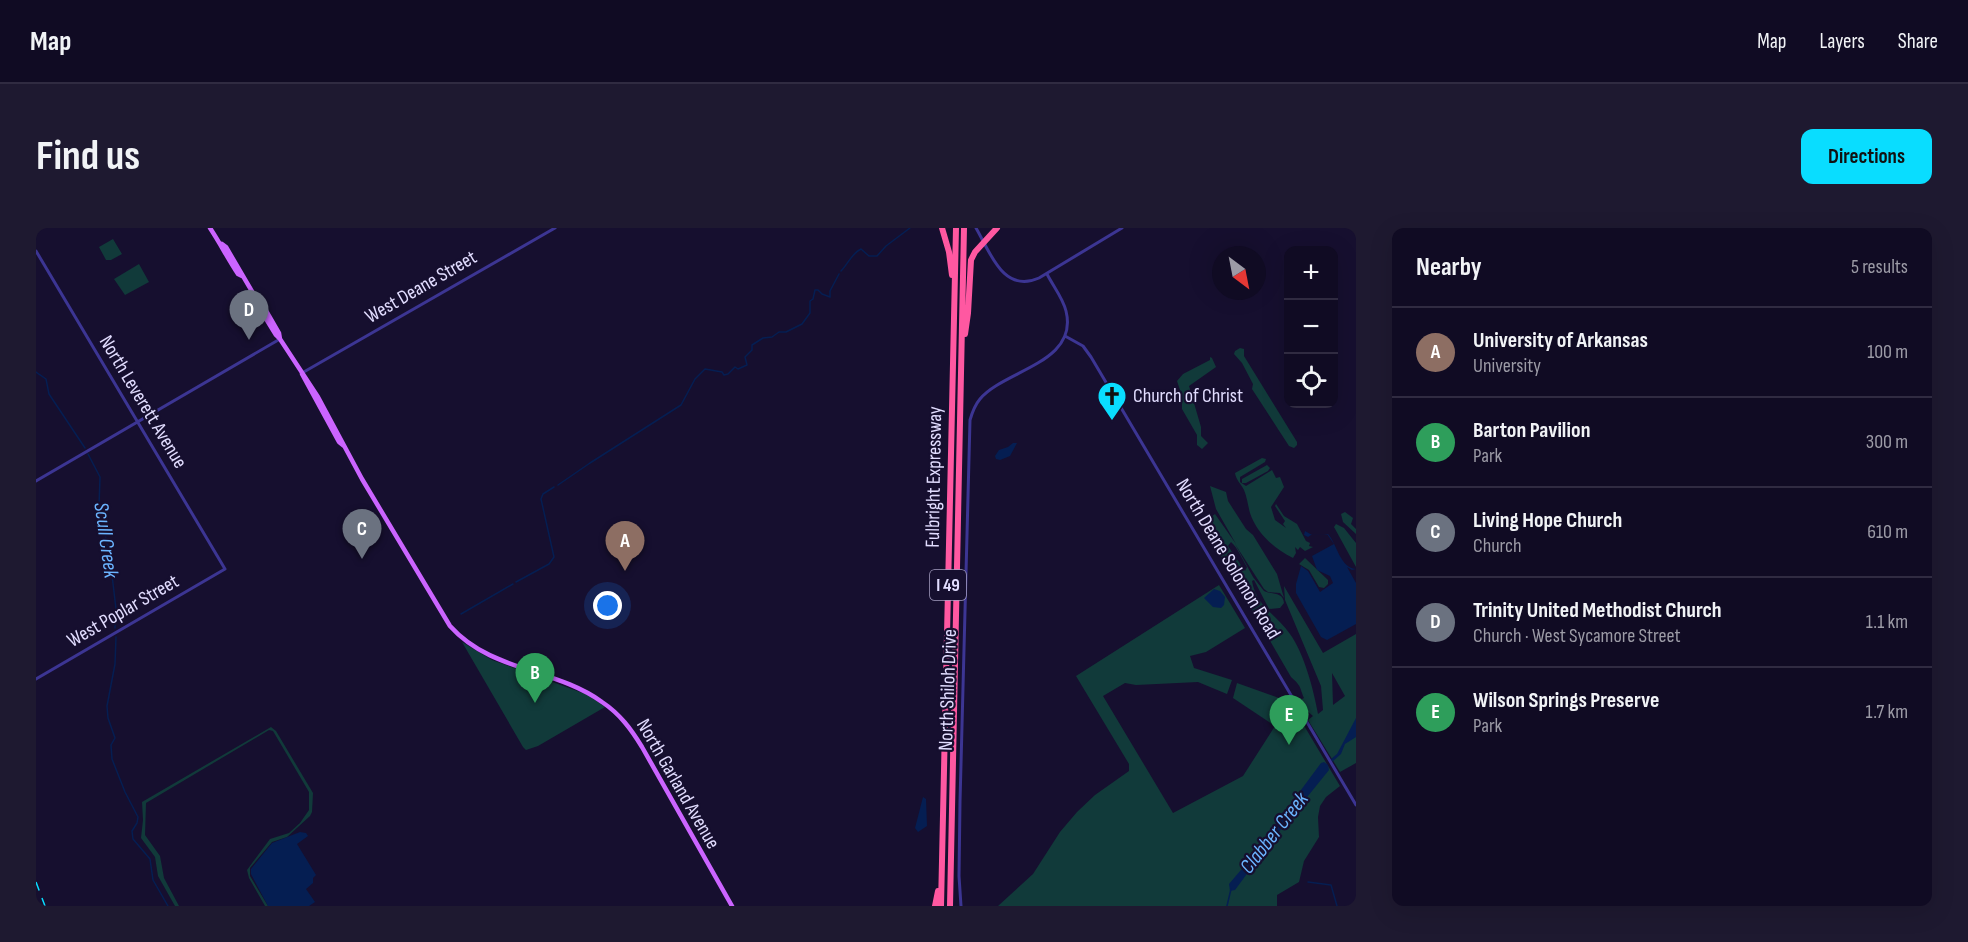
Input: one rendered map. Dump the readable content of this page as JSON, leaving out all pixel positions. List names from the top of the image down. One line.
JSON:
{"streets":{"highway":["Fulbright Expressway","I 49"],"main road":["North Garland Avenue"],"street":["West Deane Street","North Leverett Avenue","North Deane Solomon Road","West Poplar Street","North Shiloh Drive"]},"crossings":[["West Deane Street","North Garland Avenue"],["North Leverett Avenue","West Poplar Street"],["North Deane Solomon Road","North Shiloh Drive"]],"water":["Scull Creek","Clabber Creek"],"places":{"church":["Church of Christ"]},"north":"bottom right","page":{"header":"Map","nav":["Map","Layers","Share"],"buttons":"Directions","title":"Find us","heading":["Nearby","5 results"],"map_buttons":["+","−"],"pins":["D","C","A","B","E"],"list":[{"mark":"A","name":"University of Arkansas","note":"University","value":"100 m"},{"mark":"B","name":"Barton Pavilion","note":"Park","value":"300 m"},{"mark":"C","name":"Living Hope Church","note":"Church","value":"610 m"},{"mark":"D","name":"Trinity United Methodist Church","note":"Church · West Sycamore Street","value":"1.1 km"},{"mark":"E","name":"Wilson Springs Preserve","note":"Park","value":"1.7 km"}]}}
